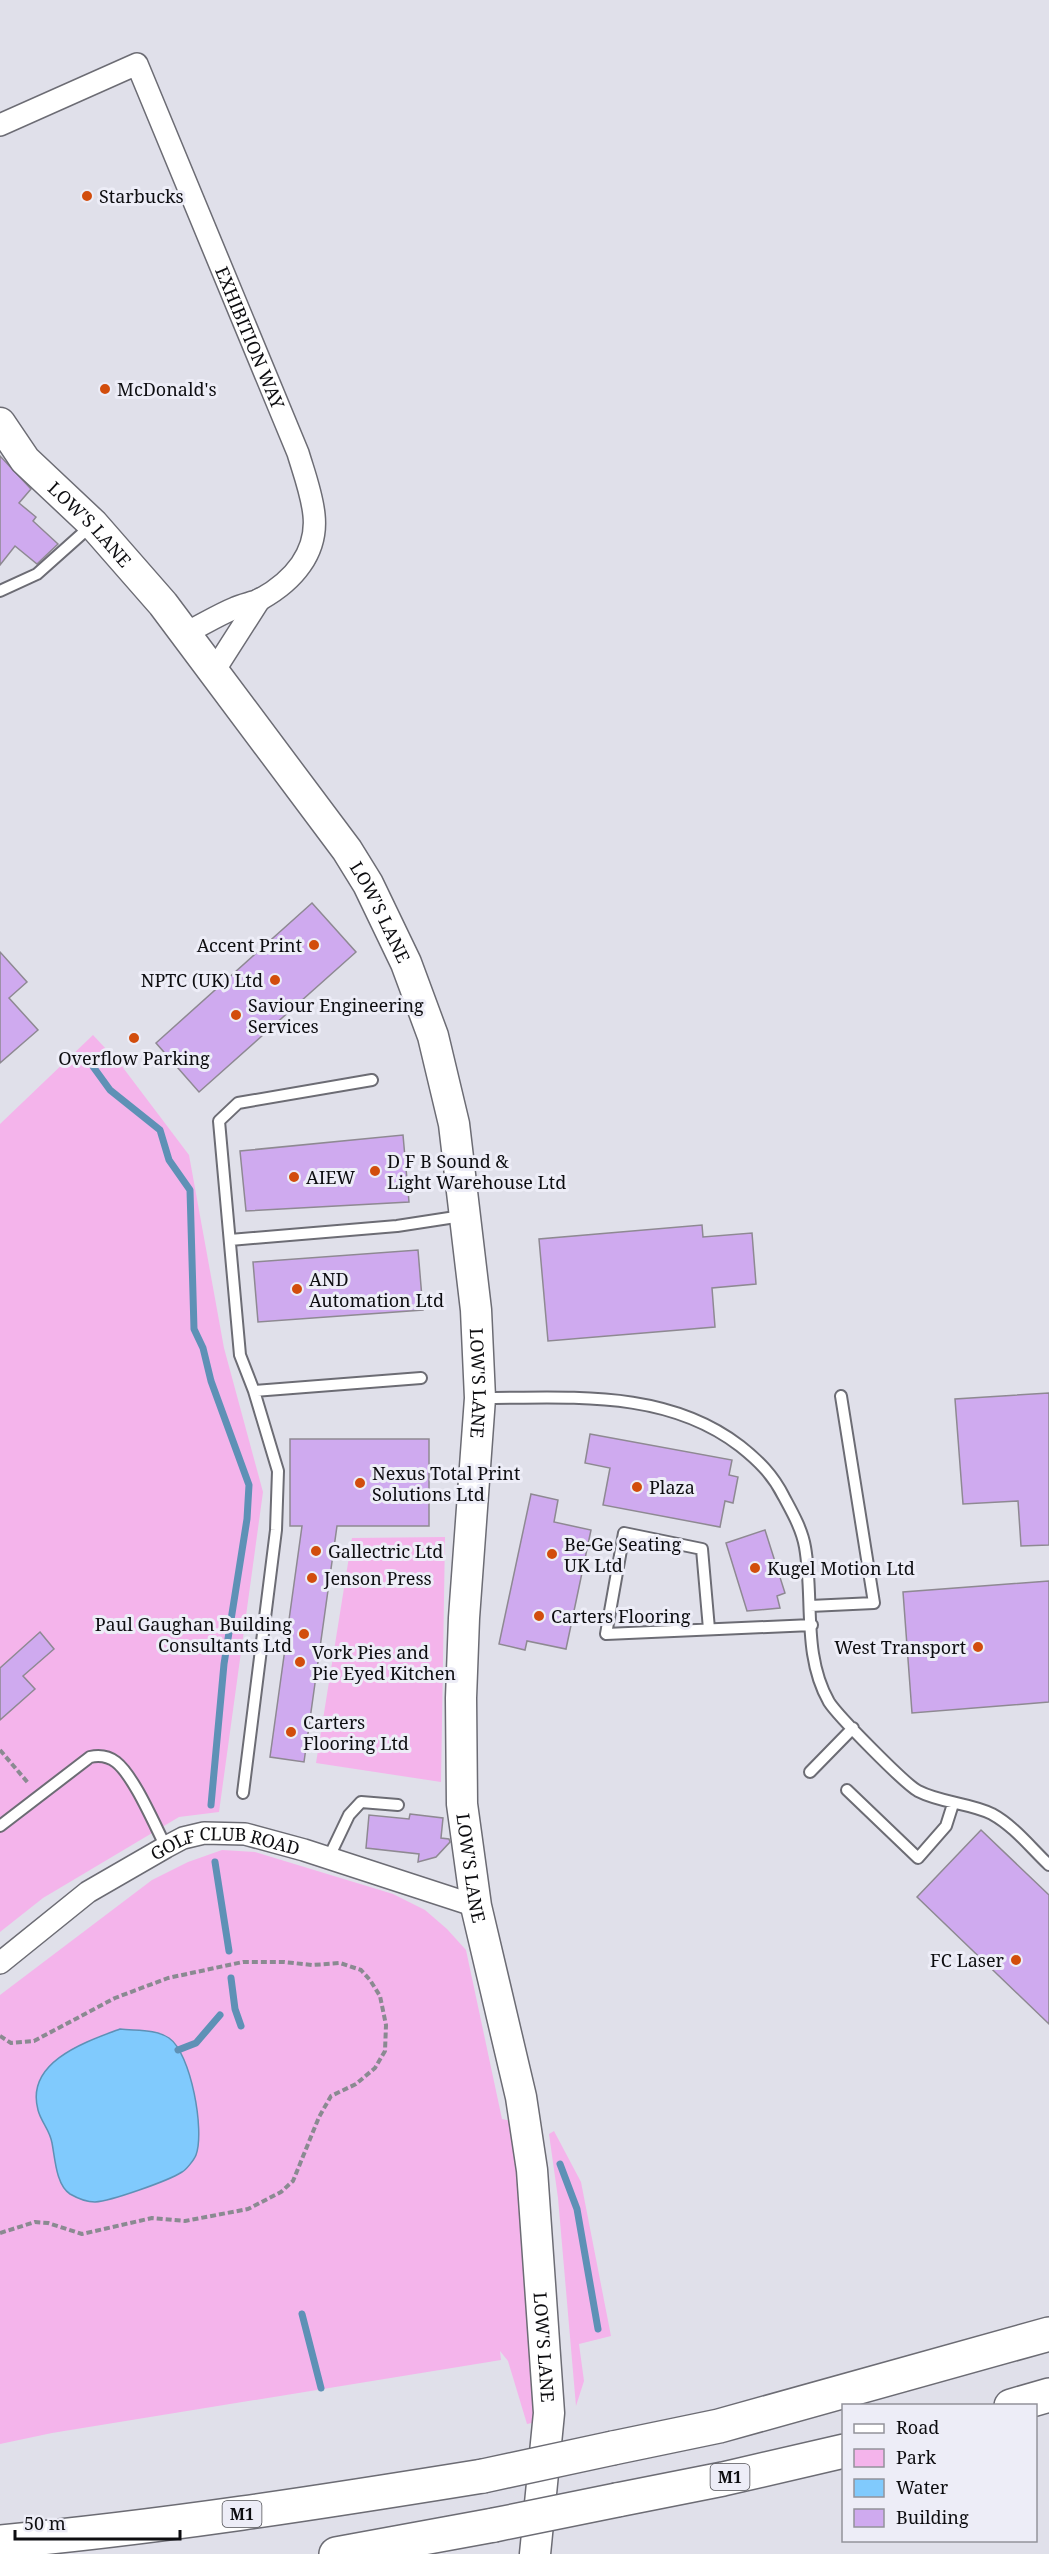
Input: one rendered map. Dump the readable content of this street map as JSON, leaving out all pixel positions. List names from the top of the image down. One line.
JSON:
{"streets":{"highway":["M1"],"street":["EXHIBITION WAY","LOW'S LANE","GOLF CLUB ROAD"]},"crossings":[["EXHIBITION WAY","LOW'S LANE"],["LOW'S LANE","GOLF CLUB ROAD"]],"places":["Starbucks","McDonald's","Accent Print","NPTC (UK) Ltd","Saviour Engineering Services","Overflow Parking","D F B Sound & Light Warehouse Ltd","AIEW","AND Automation Ltd","Nexus Total Print Solutions Ltd","Plaza","Gallectric Ltd","Be-Ge Seating UK Ltd","Kugel Motion Ltd","Jenson Press","Carters Flooring","Paul Gaughan Building Consultants Ltd","West Transport","Vork Pies and Pie Eyed Kitchen","Carters Flooring Ltd","FC Laser"],"legend":["Road","Park","Water","Building"],"scale_bar":"50 m"}
